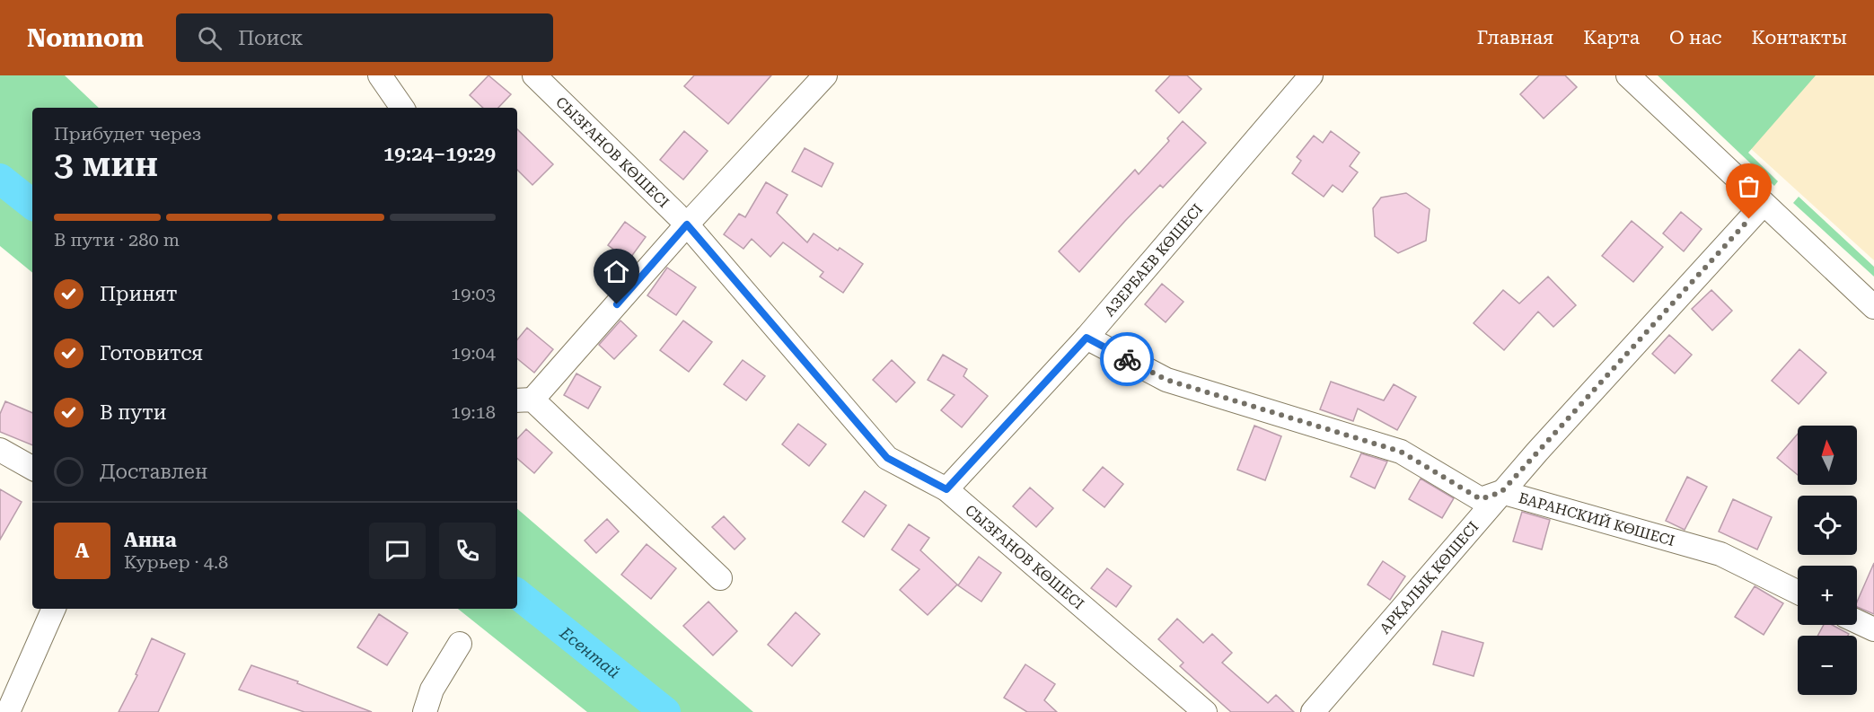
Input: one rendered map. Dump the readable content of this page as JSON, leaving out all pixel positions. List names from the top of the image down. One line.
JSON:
{"streets":{"street":["СЫЗҒАНОВ КӨШЕСІ","АЗЕРБАЕВ КӨШЕСІ","БАРАНСКИЙ КӨШЕСІ","АРҚАЛЫҚ КӨШЕСІ"]},"crossings":[["СЫЗҒАНОВ КӨШЕСІ","АЗЕРБАЕВ КӨШЕСІ"],["АЗЕРБАЕВ КӨШЕСІ","БАРАНСКИЙ КӨШЕСІ"],["БАРАНСКИЙ КӨШЕСІ","АРҚАЛЫҚ КӨШЕСІ"]],"water":["Есентай"],"north":"top","page":{"header":"Nomnom","search":"Поиск","nav":["Главная","Карта","О нас","Контакты"],"heading":["3 мин","Прибудет через","19:24–19:29"],"panel":["Анна","Курьер · 4.8"],"bar":"В пути · 280 m","list":[["Принят","19:03"],["Готовится","19:04"],["В пути","19:18"],"Доставлен"],"map_buttons":["+","−"],"round":"А"}}
